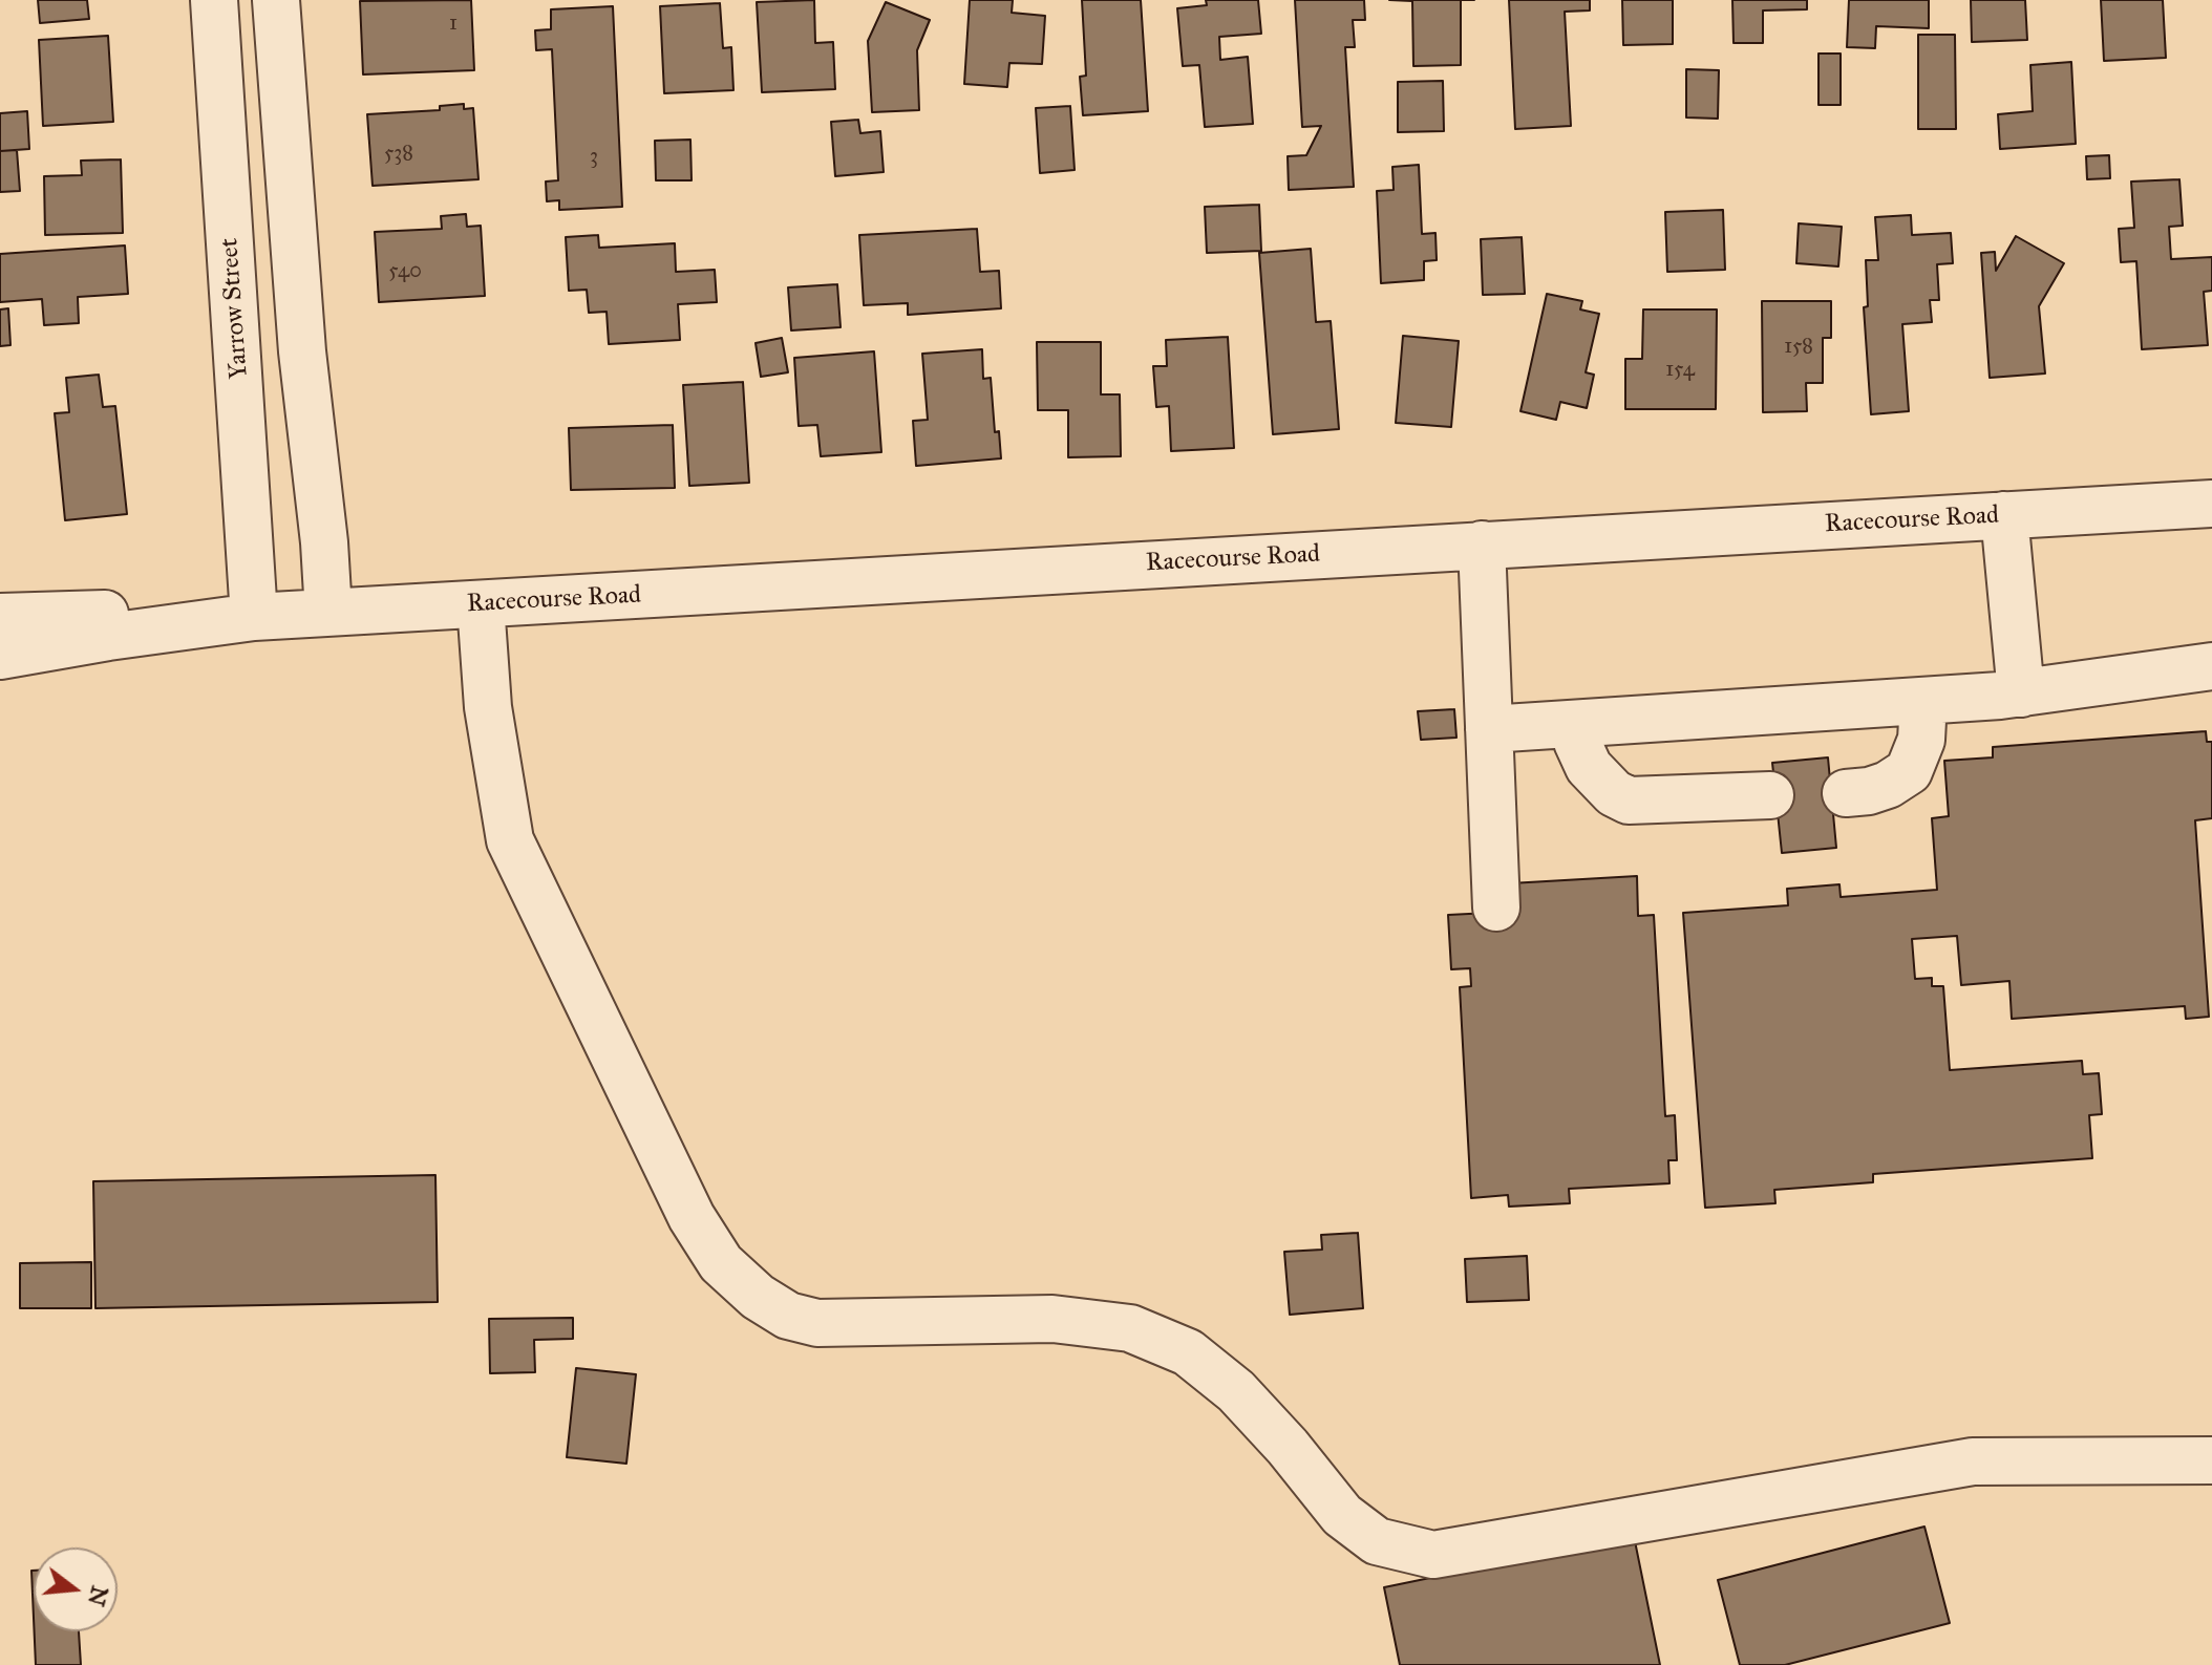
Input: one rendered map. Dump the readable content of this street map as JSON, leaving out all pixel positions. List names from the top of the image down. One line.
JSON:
{"streets":{"street":["Yarrow Street","Racecourse Road"]},"crossings":[["Yarrow Street","Racecourse Road"]],"house_numbers":["1","538","3","540","158","154"],"north":"right"}
